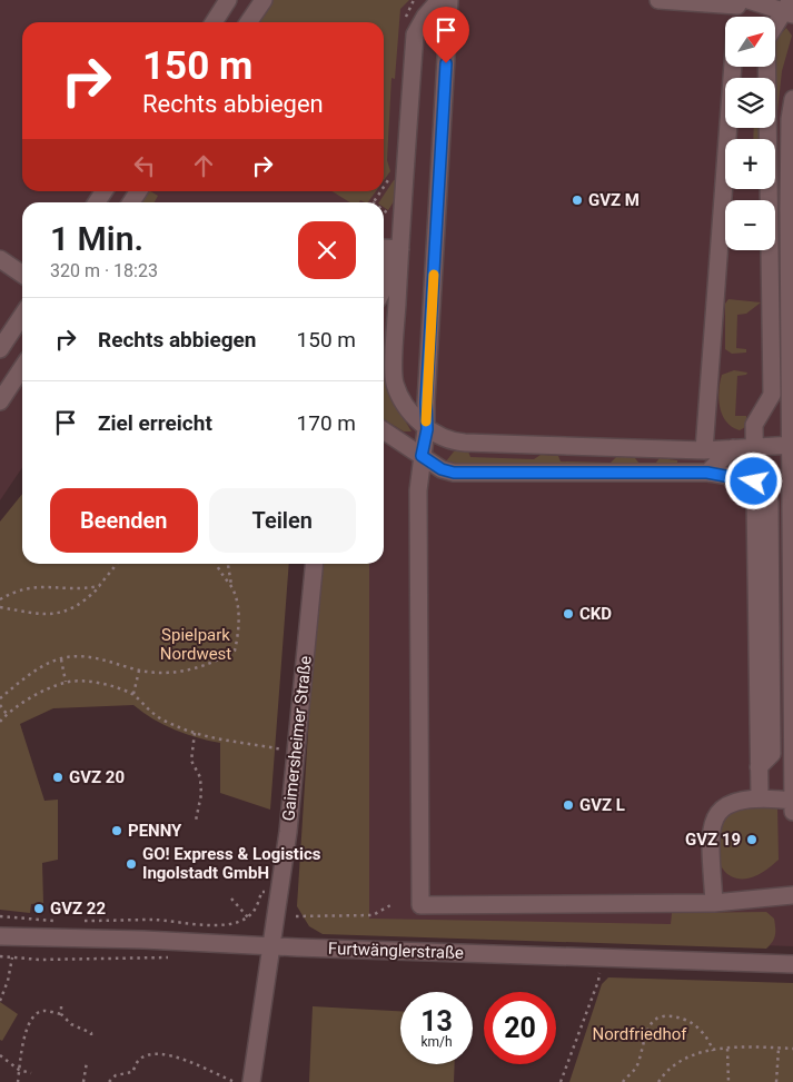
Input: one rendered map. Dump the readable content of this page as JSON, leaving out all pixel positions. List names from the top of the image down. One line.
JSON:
{"streets":{"street":["Gaimersheimer Straße","Furtwänglerstraße"]},"crossings":[["Gaimersheimer Straße","Furtwänglerstraße"]],"parks":["Spielpark Nordwest","Nordfriedhof"],"places":["GVZ M","CKD","GVZ 20","GVZ L","PENNY","GVZ 19","GO! Express & Logistics Ingolstadt GmbH","GVZ 22"],"north":"top right","page":{"map_buttons":["+","−"],"turn":["150 m","Rechts abbiegen"],"heading":["1 Min.","320 m · 18:23"],"list":[{"name":"Rechts abbiegen","value":"150 m"},{"name":"Ziel erreicht","value":"170 m"}],"buttons":["Beenden","Teilen"],"speed":"13 km/h","limit":"20"}}
